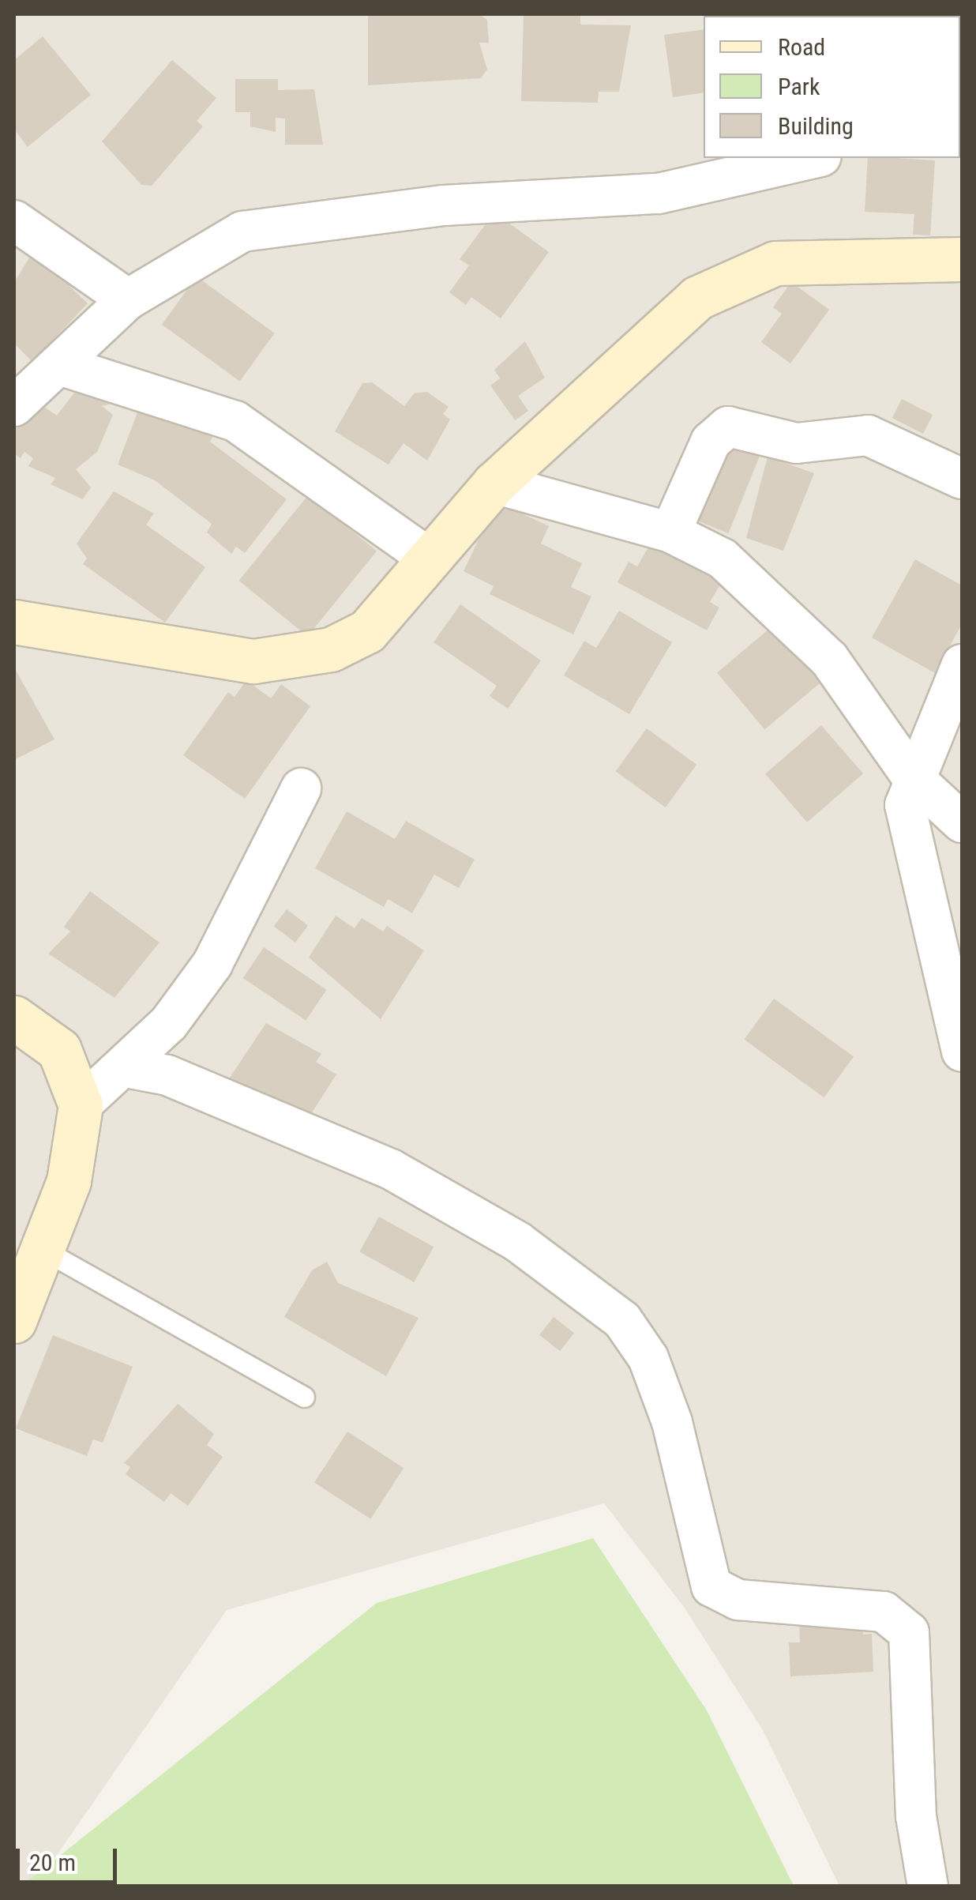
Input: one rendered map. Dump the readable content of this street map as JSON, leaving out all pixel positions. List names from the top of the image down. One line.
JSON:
{"legend":["Road","Park","Building"],"scale_bar":"20 m"}
